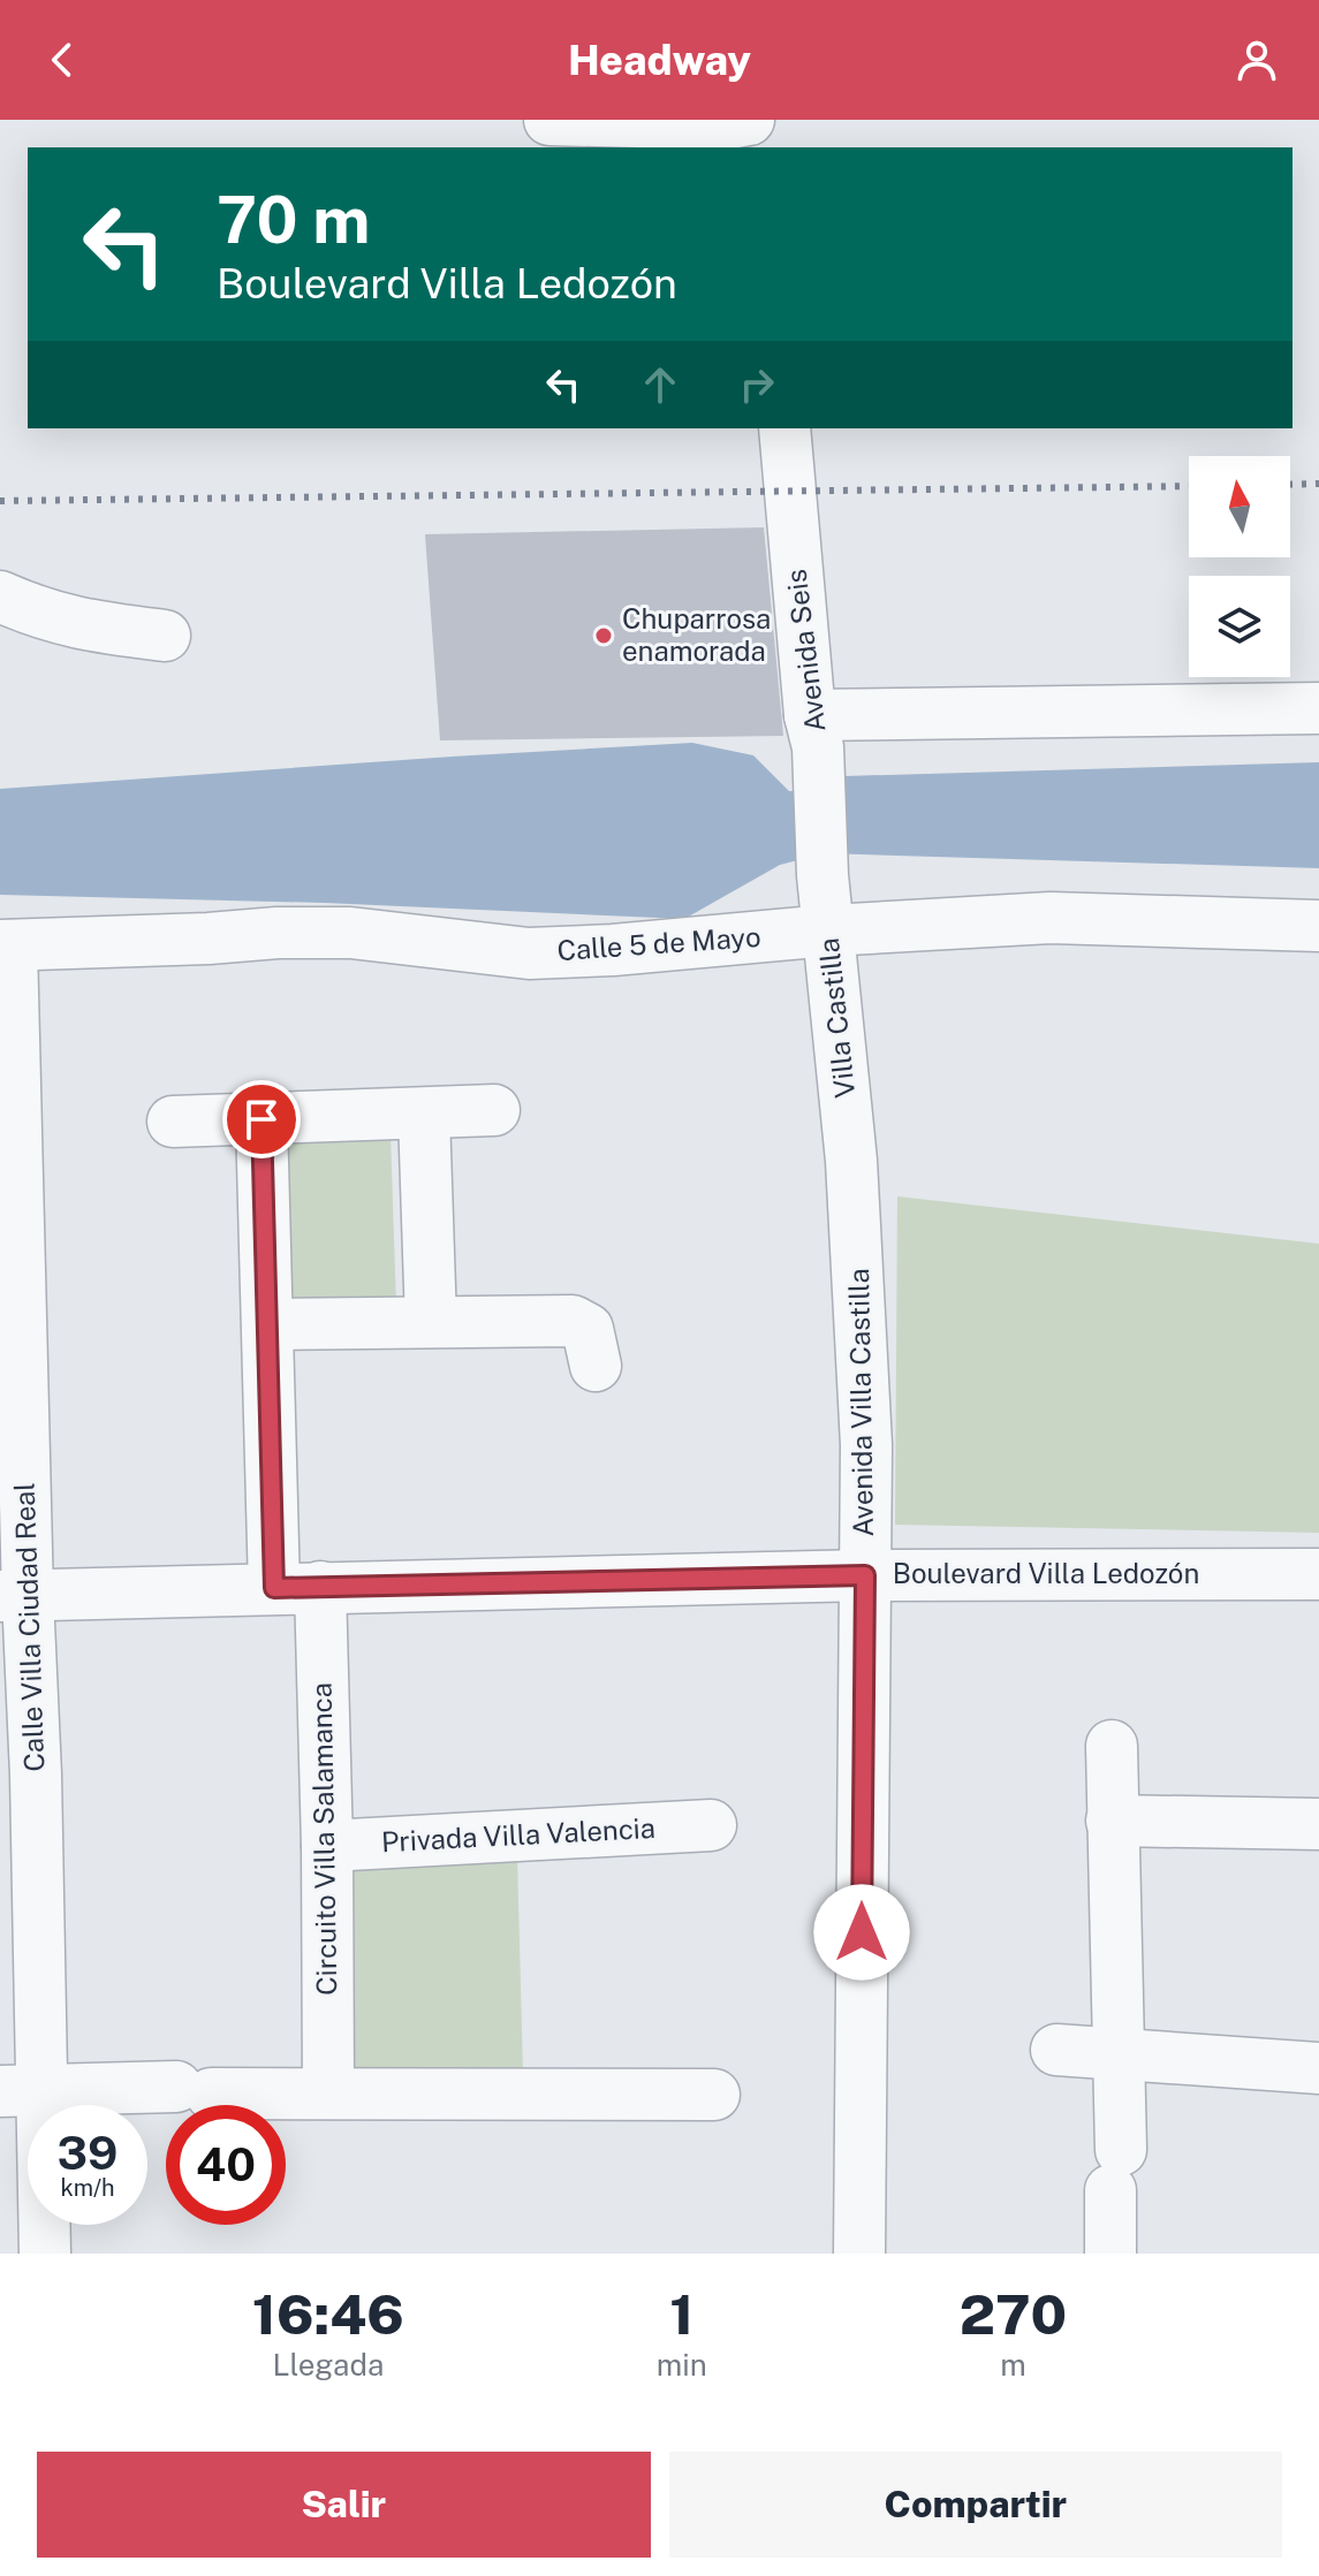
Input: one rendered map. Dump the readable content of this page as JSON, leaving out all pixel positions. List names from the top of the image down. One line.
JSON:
{"streets":{"street":["Avenida Seis","Calle 5 de Mayo","Villa Castilla","Avenida Villa Castilla","Boulevard Villa Ledozón","Calle Villa Ciudad Real","Privada Villa Valencia","Circuito Villa Salamanca"]},"crossings":[["Avenida Seis","Villa Castilla"],["Calle 5 de Mayo","Villa Castilla"],["Calle 5 de Mayo","Calle Villa Ciudad Real"],["Villa Castilla","Avenida Villa Castilla"],["Avenida Villa Castilla","Boulevard Villa Ledozón"],["Boulevard Villa Ledozón","Calle Villa Ciudad Real"],["Boulevard Villa Ledozón","Circuito Villa Salamanca"],["Privada Villa Valencia","Circuito Villa Salamanca"]],"places":["Chuparrosa enamorada"],"north":"top","page":{"header":"Headway","turn":["70 m","Boulevard Villa Ledozón"],"speed":"39 km/h","limit":"40","eta":["16:46","Llegada","1","min","270","m"],"buttons":["Salir","Compartir"]}}
